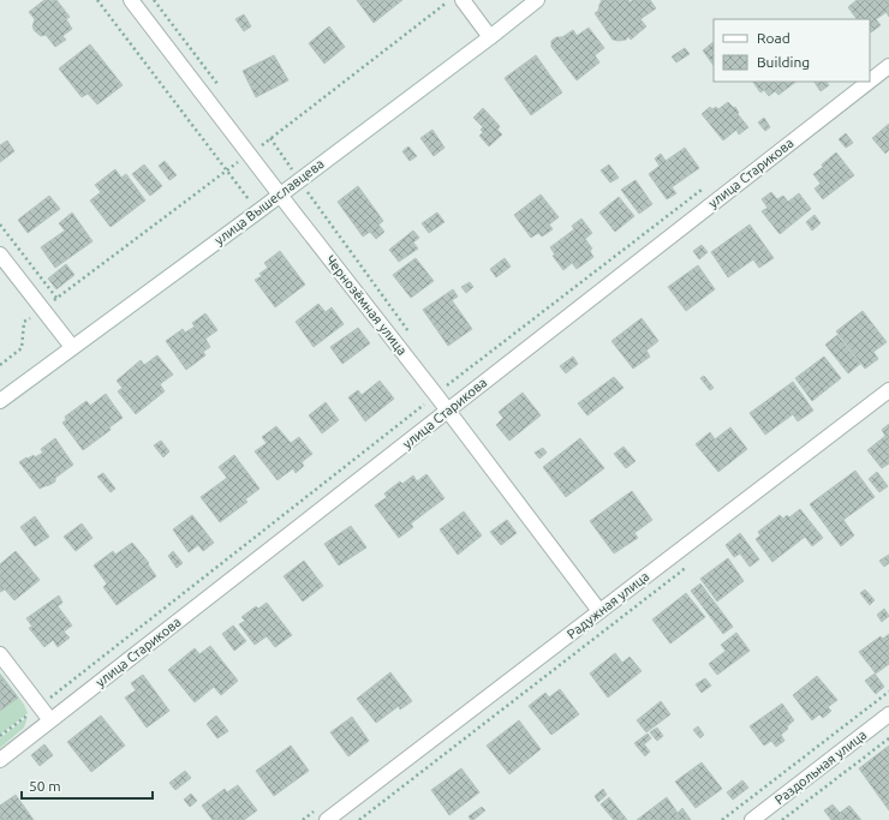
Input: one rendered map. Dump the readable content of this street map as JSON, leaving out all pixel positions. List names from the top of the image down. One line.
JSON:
{"streets":{"street":["улица Старикова","улица Вышеславцева","Чернозёмная улица","Радужная улица","Раздольная улица"]},"crossings":[["улица Старикова","Чернозёмная улица"],["улица Вышеславцева","Чернозёмная улица"],["Чернозёмная улица","Радужная улица"]],"legend":["Road","Building"],"scale_bar":"50 m"}
